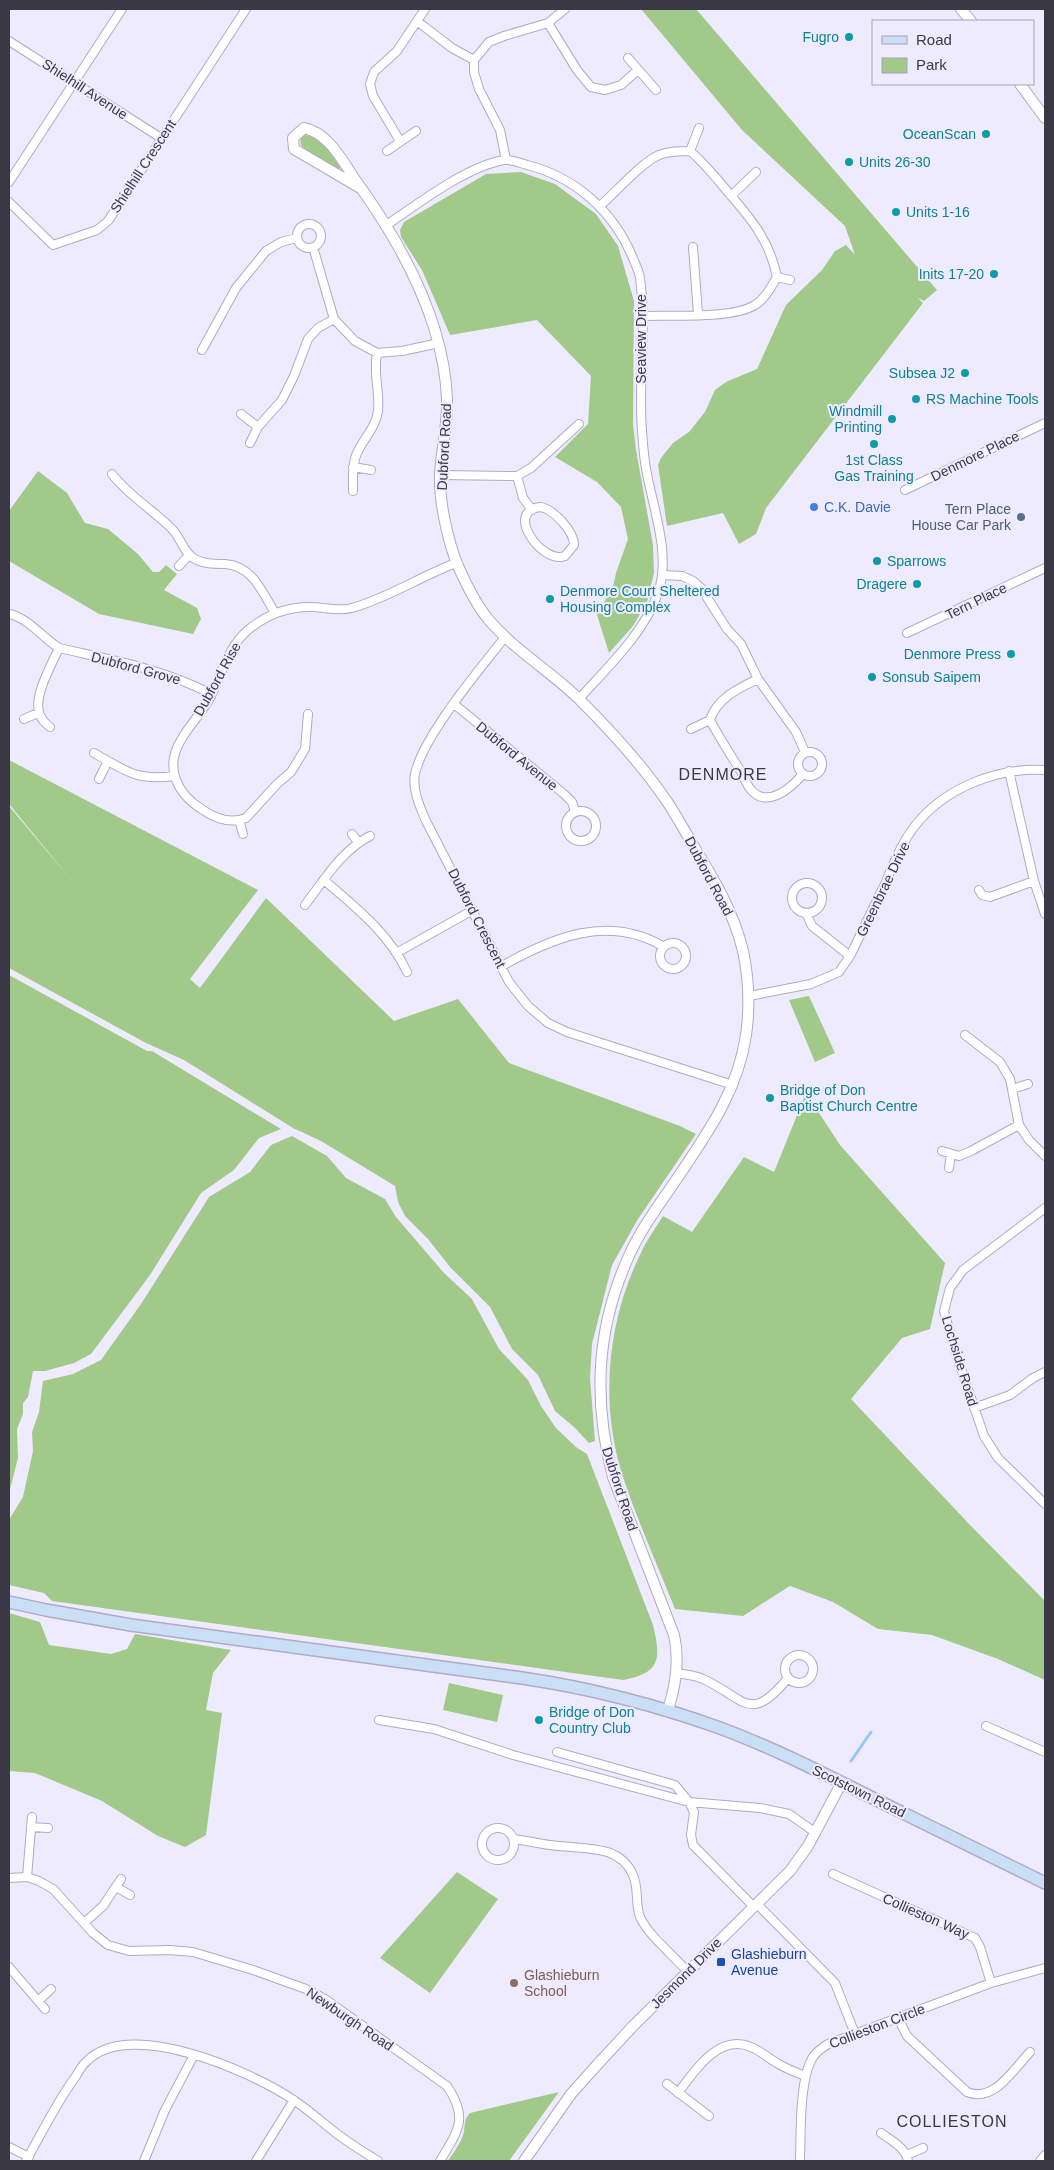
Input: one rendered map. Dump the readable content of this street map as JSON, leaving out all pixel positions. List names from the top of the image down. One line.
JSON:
{"streets":{"main road":["Scotstown Road"],"street":["Shielhill Avenue","Shielhill Crescent","Seaview Drive","Dubford Road","Denmore Place","Tern Place","Dubford Grove","Dubford Rise","Dubford Avenue","Greenbrae Drive","Dubford Crescent","Lochside Road","Collieston Way","Jesmond Drive","Newburgh Road","Collieston Circle"]},"crossings":[["Shielhill Avenue","Shielhill Crescent"],["Seaview Drive","Dubford Road"],["Dubford Road","Dubford Rise"],["Dubford Road","Greenbrae Drive"],["Dubford Road","Dubford Crescent"],["Dubford Road","Scotstown Road"],["Dubford Grove","Dubford Rise"],["Dubford Avenue","Dubford Crescent"],["Scotstown Road","Jesmond Drive"],["Collieston Way","Collieston Circle"]],"districts":["DENMORE","COLLIESTON"],"places":{"other":["Fugro","OceanScan","Units 26-30","Units 1-16","Inits 17-20","Subsea J2","RS Machine Tools","Windmill Printing","1st Class Gas Training","C.K. Davie","Tern Place House Car Park","Sparrows","Dragere","Denmore Court Sheltered Housing Complex","Denmore Press","Sonsub Saipem","Bridge of Don Baptist Church Centre","Bridge of Don Country Club","Glashieburn School"],"transit":["Glashieburn Avenue"]},"legend":["Road","Park"]}
